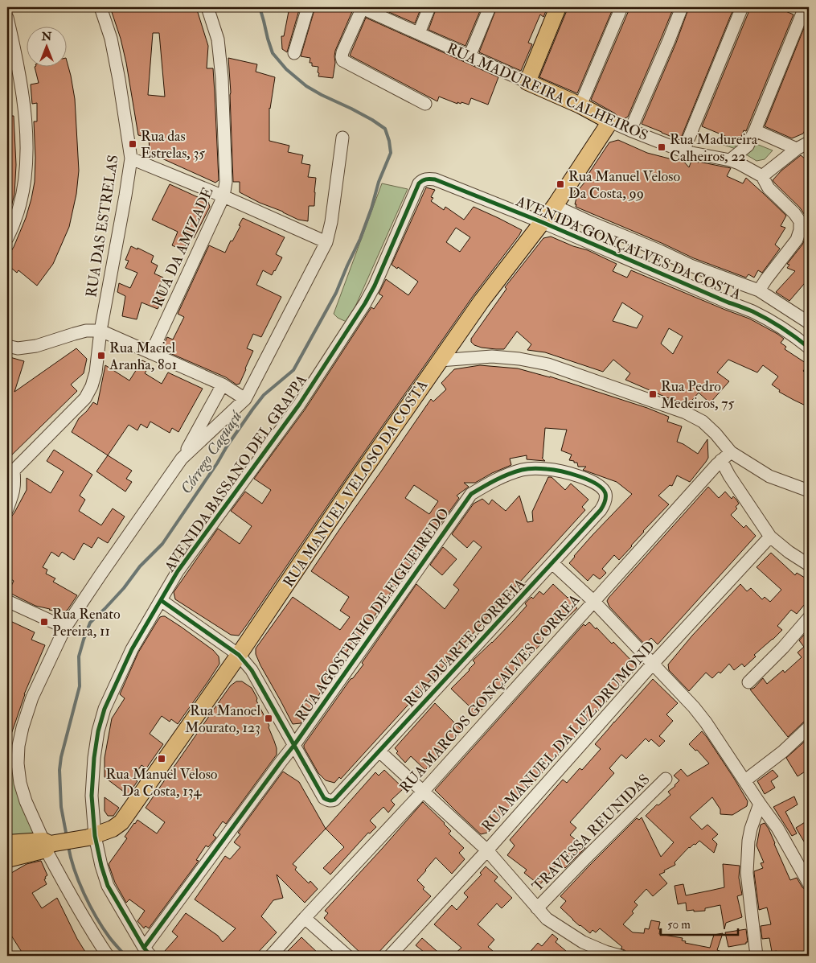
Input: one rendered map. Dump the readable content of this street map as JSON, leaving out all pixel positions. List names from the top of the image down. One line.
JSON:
{"streets":{"main road":["RUA MADUREIRA CALHEIROS","RUA MANUEL VELOSO DA COSTA"],"street":["RUA DAS ESTRELAS","RUA DA AMIZADE","AVENIDA GONÇALVES DA COSTA","AVENIDA BASSANO DEL GRAPPA","RUA AGOSTINHO DE FIGUEIREDO","RUA DUARTE CORREIA","RUA MARCOS GONÇALVES CORREA","RUA MANUEL DA LUZ DRUMOND","TRAVESSA REUNIDAS"]},"crossings":[["RUA MADUREIRA CALHEIROS","AVENIDA GONÇALVES DA COSTA"],["RUA MADUREIRA CALHEIROS","RUA MANUEL VELOSO DA COSTA"],["AVENIDA GONÇALVES DA COSTA","AVENIDA BASSANO DEL GRAPPA"],["AVENIDA GONÇALVES DA COSTA","RUA MANUEL VELOSO DA COSTA"],["AVENIDA BASSANO DEL GRAPPA","RUA MANUEL VELOSO DA COSTA"],["AVENIDA BASSANO DEL GRAPPA","RUA AGOSTINHO DE FIGUEIREDO"],["RUA AGOSTINHO DE FIGUEIREDO","RUA DUARTE CORREIA"]],"water":["Córrego Caguaçú"],"places":{"transit":["Rua das Estrelas, 35","Rua Madureira Calheiros, 22","Rua Manuel Veloso Da Costa, 99","Rua Maciel Aranha, 801","Rua Pedro Medeiros, 75","Rua Renato Pereira, 11","Rua Manoel Mourato, 123","Rua Manuel Veloso Da Costa, 134"]},"scale_bar":"50 m","north":"top"}
